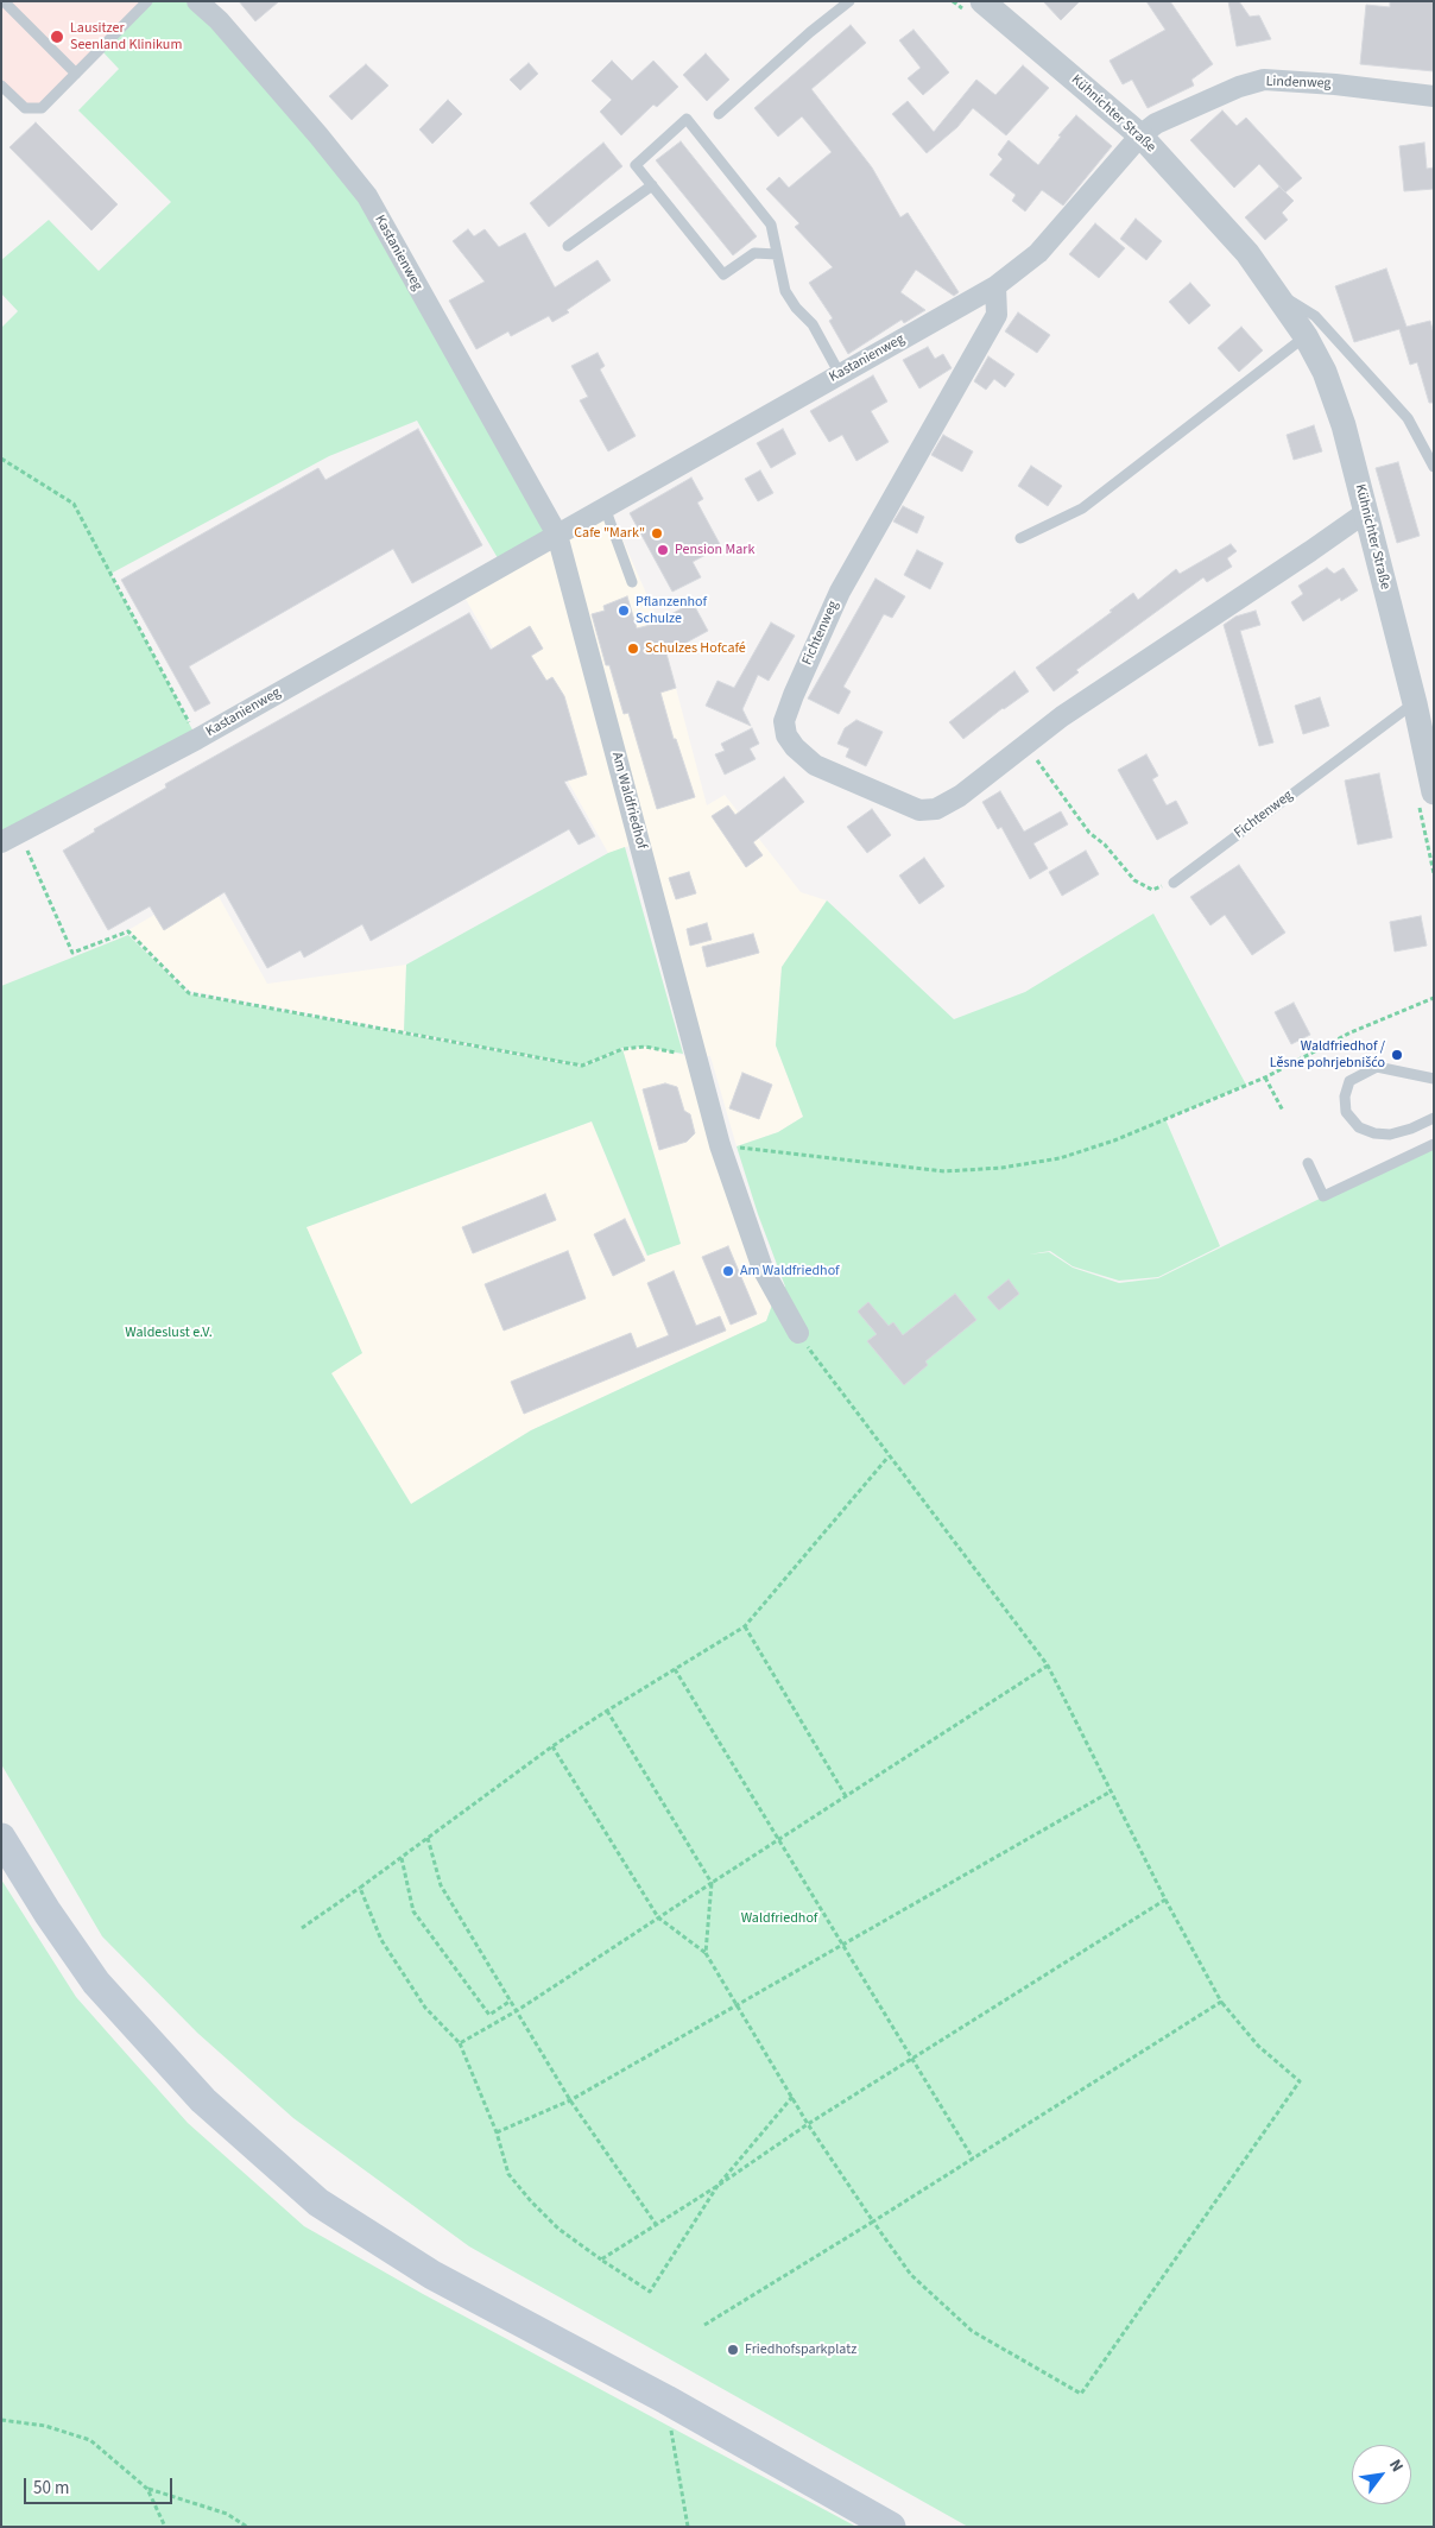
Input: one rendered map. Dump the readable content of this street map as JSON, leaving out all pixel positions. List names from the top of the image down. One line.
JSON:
{"streets":{"street":["Lindenweg","Kühnichter Straße","Kastanienweg","Fichtenweg","Am Waldfriedhof"]},"crossings":[["Lindenweg","Kühnichter Straße"],["Lindenweg","Kastanienweg"],["Kühnichter Straße","Kastanienweg"],["Kühnichter Straße","Fichtenweg"],["Kastanienweg","Fichtenweg"],["Kastanienweg","Am Waldfriedhof"]],"parks":["Waldeslust e.V.","Waldfriedhof"],"places":["Lausitzer Seenland Klinikum","Cafe \"Mark\"","Pension Mark","Pflanzenhof Schulze","Schulzes Hofcafé","Waldfriedhof / Lěsne pohrjebnišćo","Am Waldfriedhof","Friedhofsparkplatz"],"scale_bar":"50 m","north":"top right"}
